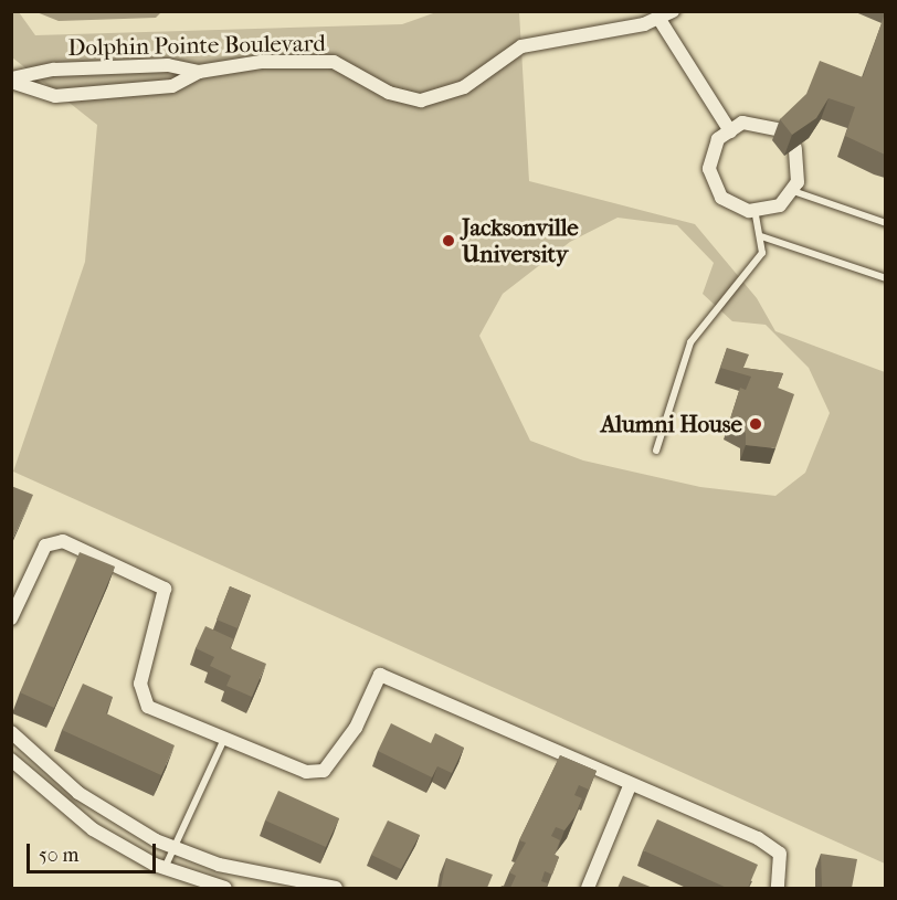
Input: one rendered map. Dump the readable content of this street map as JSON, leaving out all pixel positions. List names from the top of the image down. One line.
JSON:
{"streets":{"street":["Dolphin Pointe Boulevard"]},"places":["Jacksonville University","Alumni House"],"scale_bar":"50 m"}
